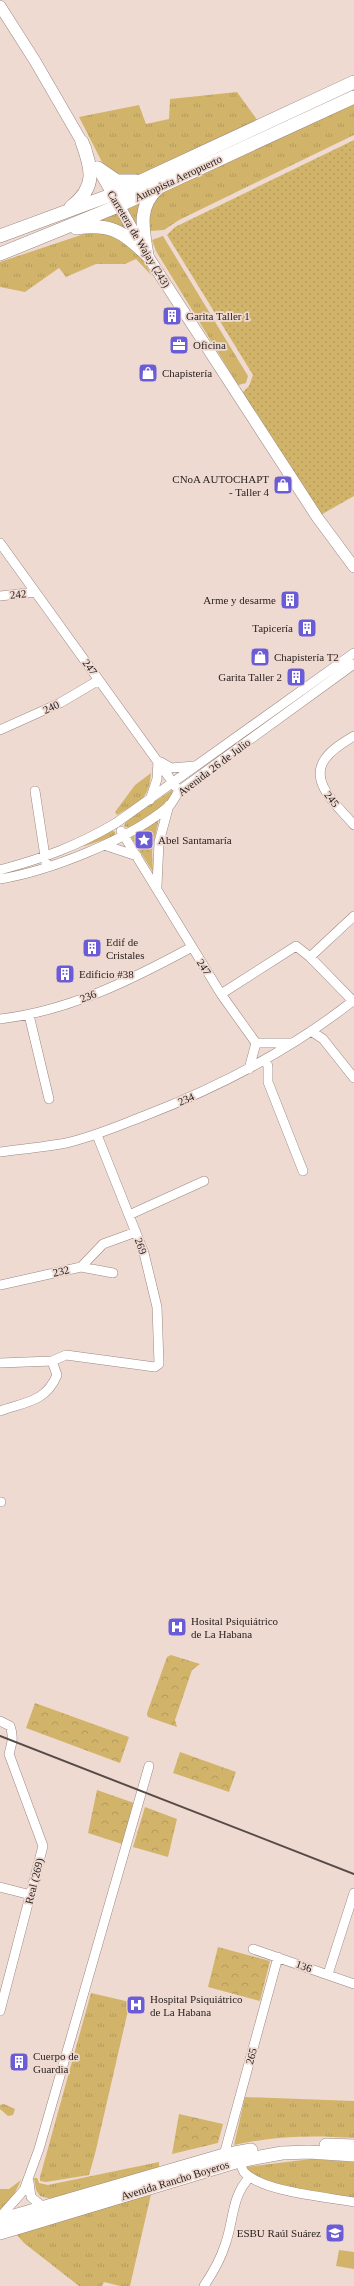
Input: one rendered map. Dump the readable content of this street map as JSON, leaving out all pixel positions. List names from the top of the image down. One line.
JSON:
{"streets":{"highway":["Autopista Aeropuerto","Avenida Rancho Boyeros"],"main road":["Carretera de Wajay (243)"],"street":["242","247","240","Avenida 26 de Julio","245","236","234","269","232","Real (269)","136","265"]},"crossings":[["Autopista Aeropuerto","Carretera de Wajay (243)"],["242","247"],["247","240"],["247","Avenida 26 de Julio"],["247","236"],["234","269"],["269","232"],["136","265"],["265","Avenida Rancho Boyeros"]],"places":{"building":["Garita Taller 1","Arme y desarme","Tapicería","Garita Taller 2","Edif de Cristales","Edificio #38","Cuerpo de Guardia"],"office":["Oficina"],"shop":["Chapistería","CNoA AUTOCHAPT - Taller 4","Chapistería T2"],"place":["Abel Santamaría"],"hospital":["Hosital Psiquiátrico de La Habana","Hospital Psiquiátrico de La Habana"],"school or university":["ESBU Raúl Suárez"]}}
